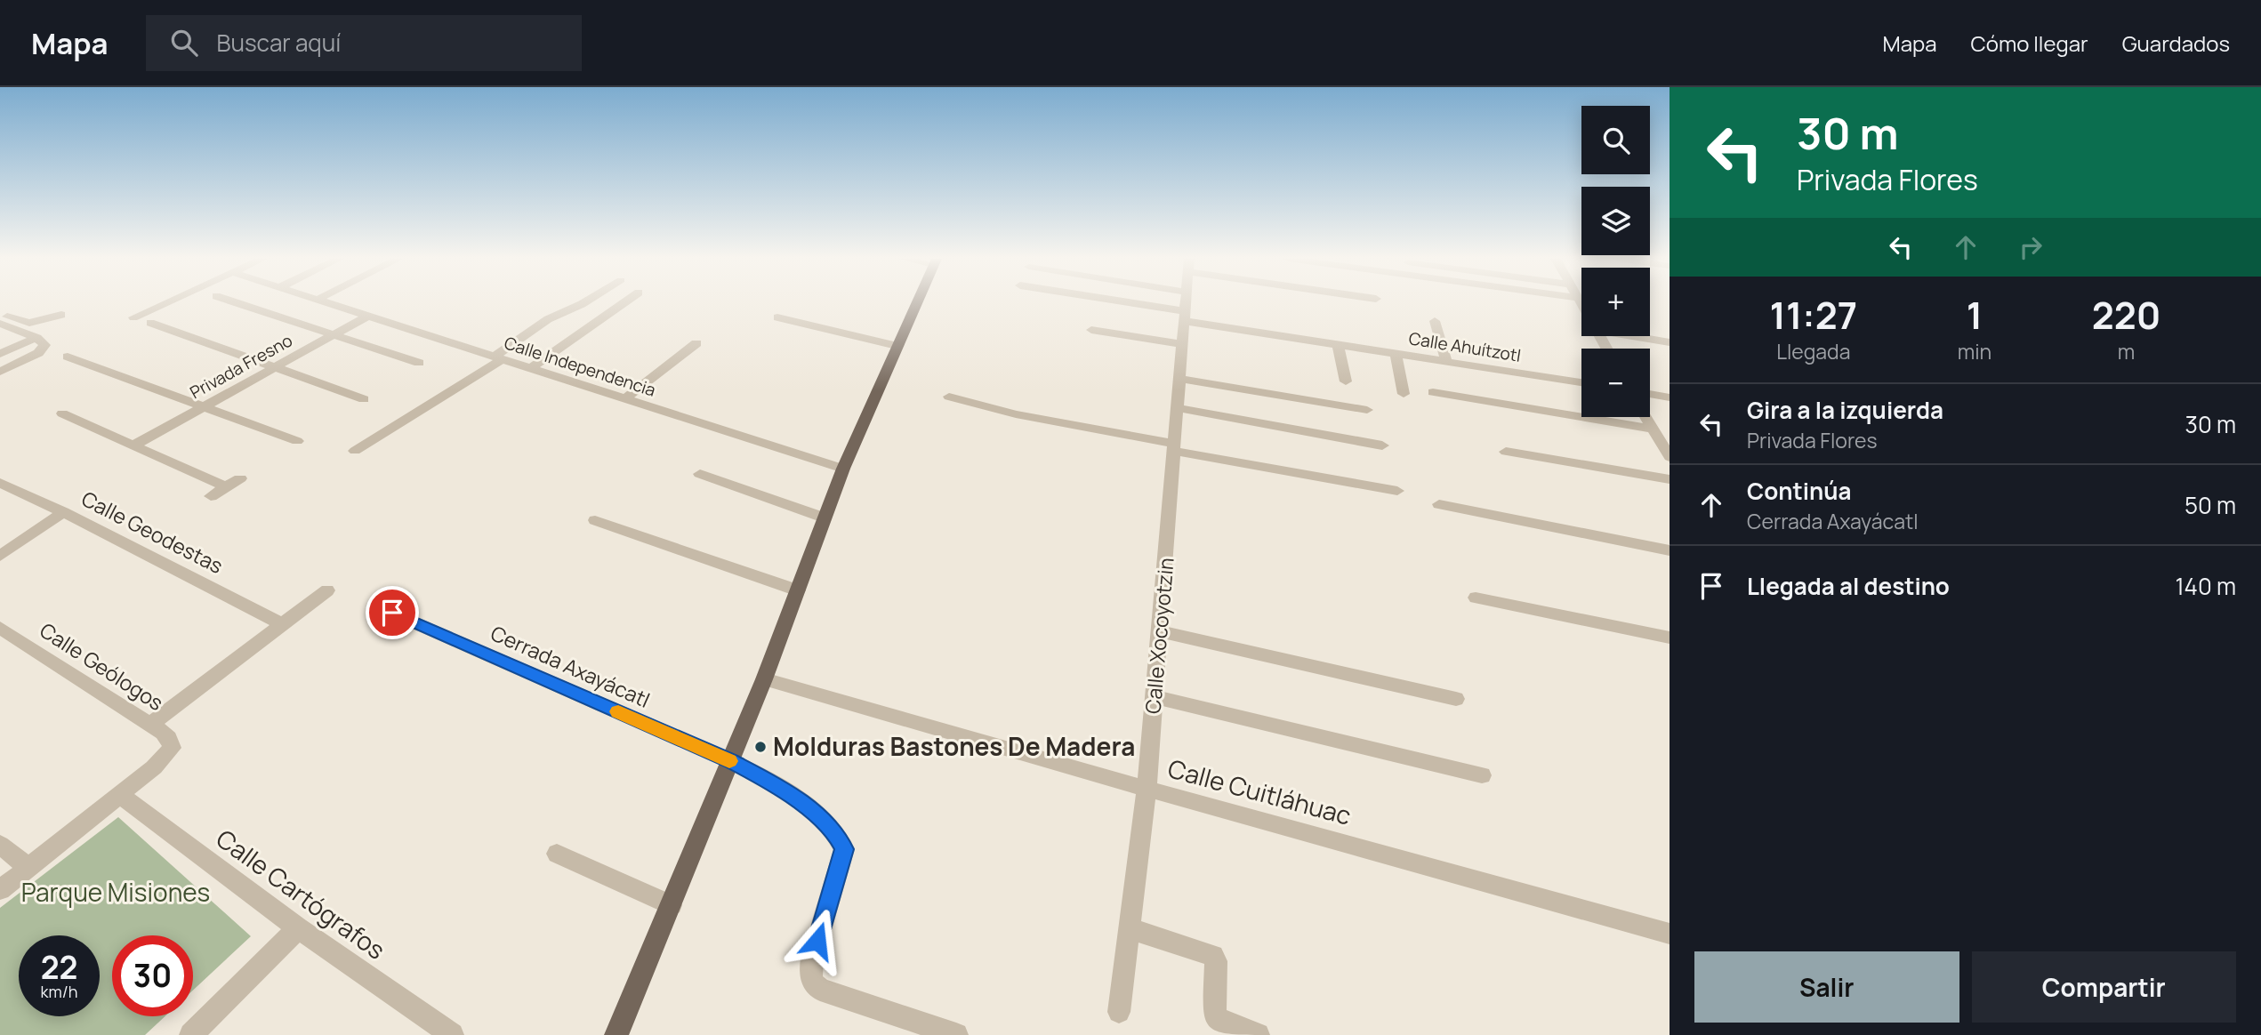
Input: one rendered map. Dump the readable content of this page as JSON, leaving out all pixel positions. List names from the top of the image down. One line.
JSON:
{"streets":{"street":["Calle Ahuítzotl","Privada Fresno","Calle Independencia","Calle Geodestas","Calle Xocoyotzin","Calle Geólogos","Cerrada Axayácatl","Calle Cuitláhuac","Calle Cartógrafos"]},"crossings":[["Calle Ahuítzotl","Calle Xocoyotzin"],["Privada Fresno","Calle Independencia"],["Calle Xocoyotzin","Calle Cuitláhuac"],["Calle Geólogos","Calle Cartógrafos"]],"parks":["Parque Misiones"],"places":["Molduras Bastones De Madera"],"page":{"header":"Mapa","search":"Buscar aquí","nav":["Mapa","Cómo llegar","Guardados"],"turn":["30 m","Privada Flores"],"map_buttons":["+","−"],"eta":["11:27","Llegada","1","min","220","m"],"list":[{"name":"Gira a la izquierda","note":"Privada Flores","value":"30 m"},{"name":"Continúa","note":"Cerrada Axayácatl","value":"50 m"},{"name":"Llegada al destino","value":"140 m"}],"speed":"22 km/h","limit":"30","buttons":["Salir","Compartir"]}}
